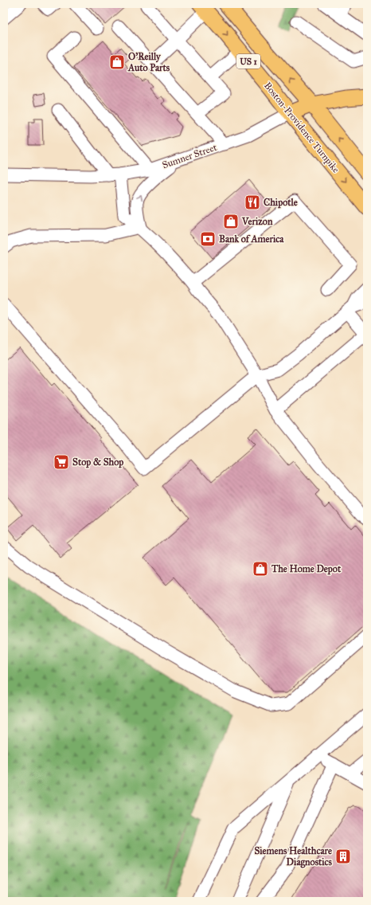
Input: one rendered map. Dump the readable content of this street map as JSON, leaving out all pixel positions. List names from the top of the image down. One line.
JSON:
{"streets":{"main road":["US 1","Boston-Providence Turnpike","Sumner Street"]},"crossings":[["US 1","Sumner Street"],["Boston-Providence Turnpike","Sumner Street"]],"places":{"shop":["O'Reilly Auto Parts","Verizon","The Home Depot"],"restaurant":["Chipotle"],"bank":["Bank of America"],"supermarket":["Stop & Shop"],"building":["Siemens Healthcare Diagnostics"]}}
